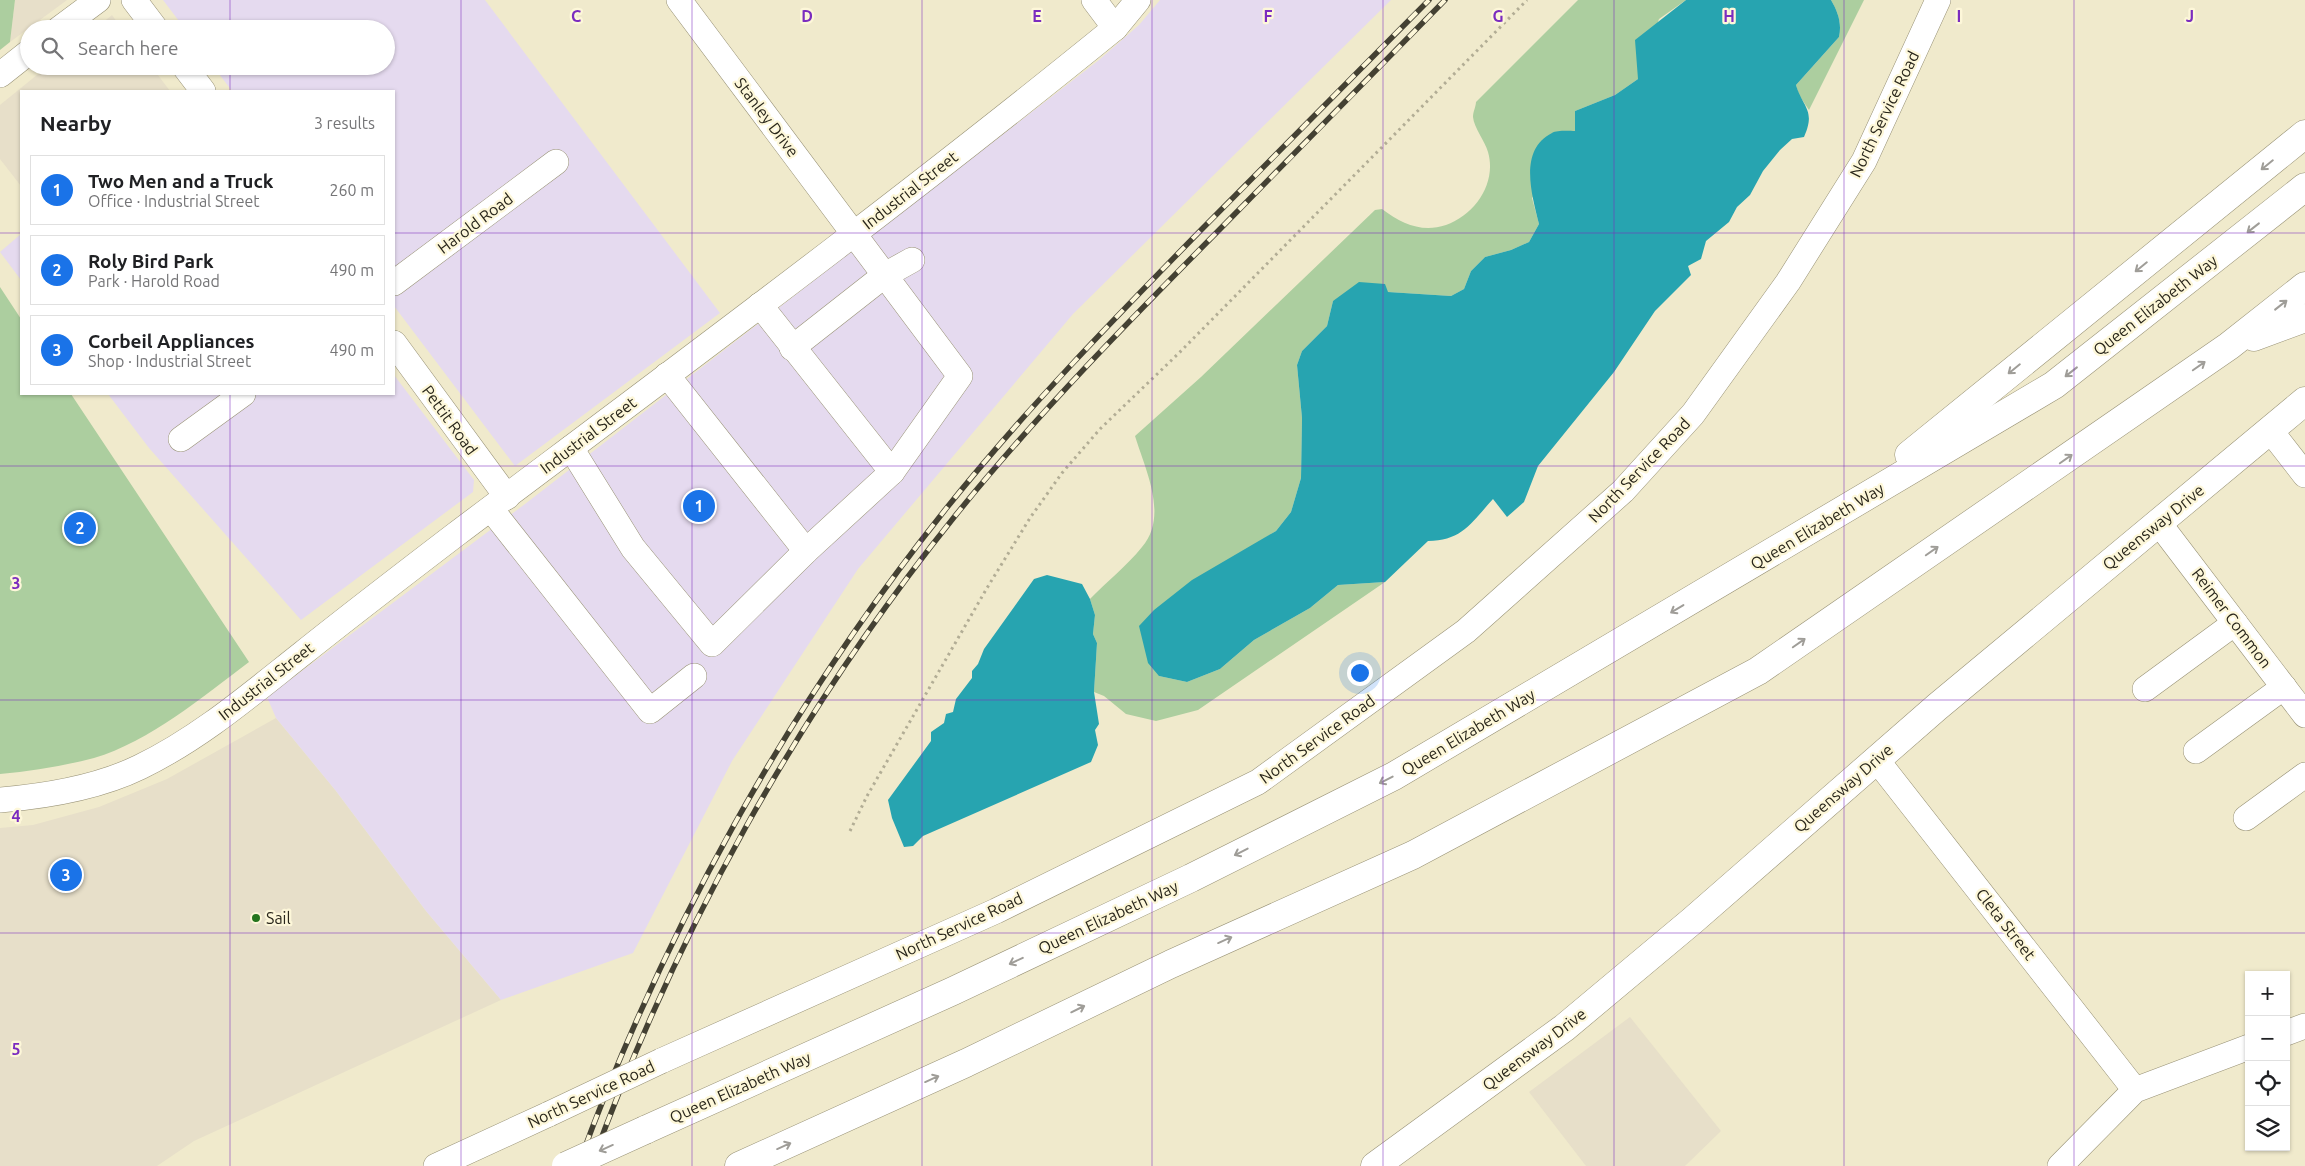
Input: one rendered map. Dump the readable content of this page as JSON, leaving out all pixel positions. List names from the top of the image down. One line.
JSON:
{"streets":{"main road":["Queen Elizabeth Way","Queensway Drive"],"street":["North Service Road","Stanley Drive","Industrial Street","Harold Road","Pettit Road","Reimer Common","Cleta Street"]},"crossings":[["Stanley Drive","Industrial Street"],["Industrial Street","Pettit Road"],["Queensway Drive","Reimer Common"],["Queensway Drive","Cleta Street"]],"places":["Sail"],"page":{"search":"Search here","heading":["Nearby","3 results"],"list":[{"mark":"1","name":"Two Men and a Truck","note":"Office · Industrial Street","value":"260 m"},{"mark":"2","name":"Roly Bird Park","note":"Park · Harold Road","value":"490 m"},{"mark":"3","name":"Corbeil Appliances","note":"Shop · Industrial Street","value":"490 m"}],"pins":["1","2","3"],"map_buttons":["+","−"]},"grid":{"columns":["C","D","E","F","G","H","I","J"],"rows":["3","4","5"]}}
